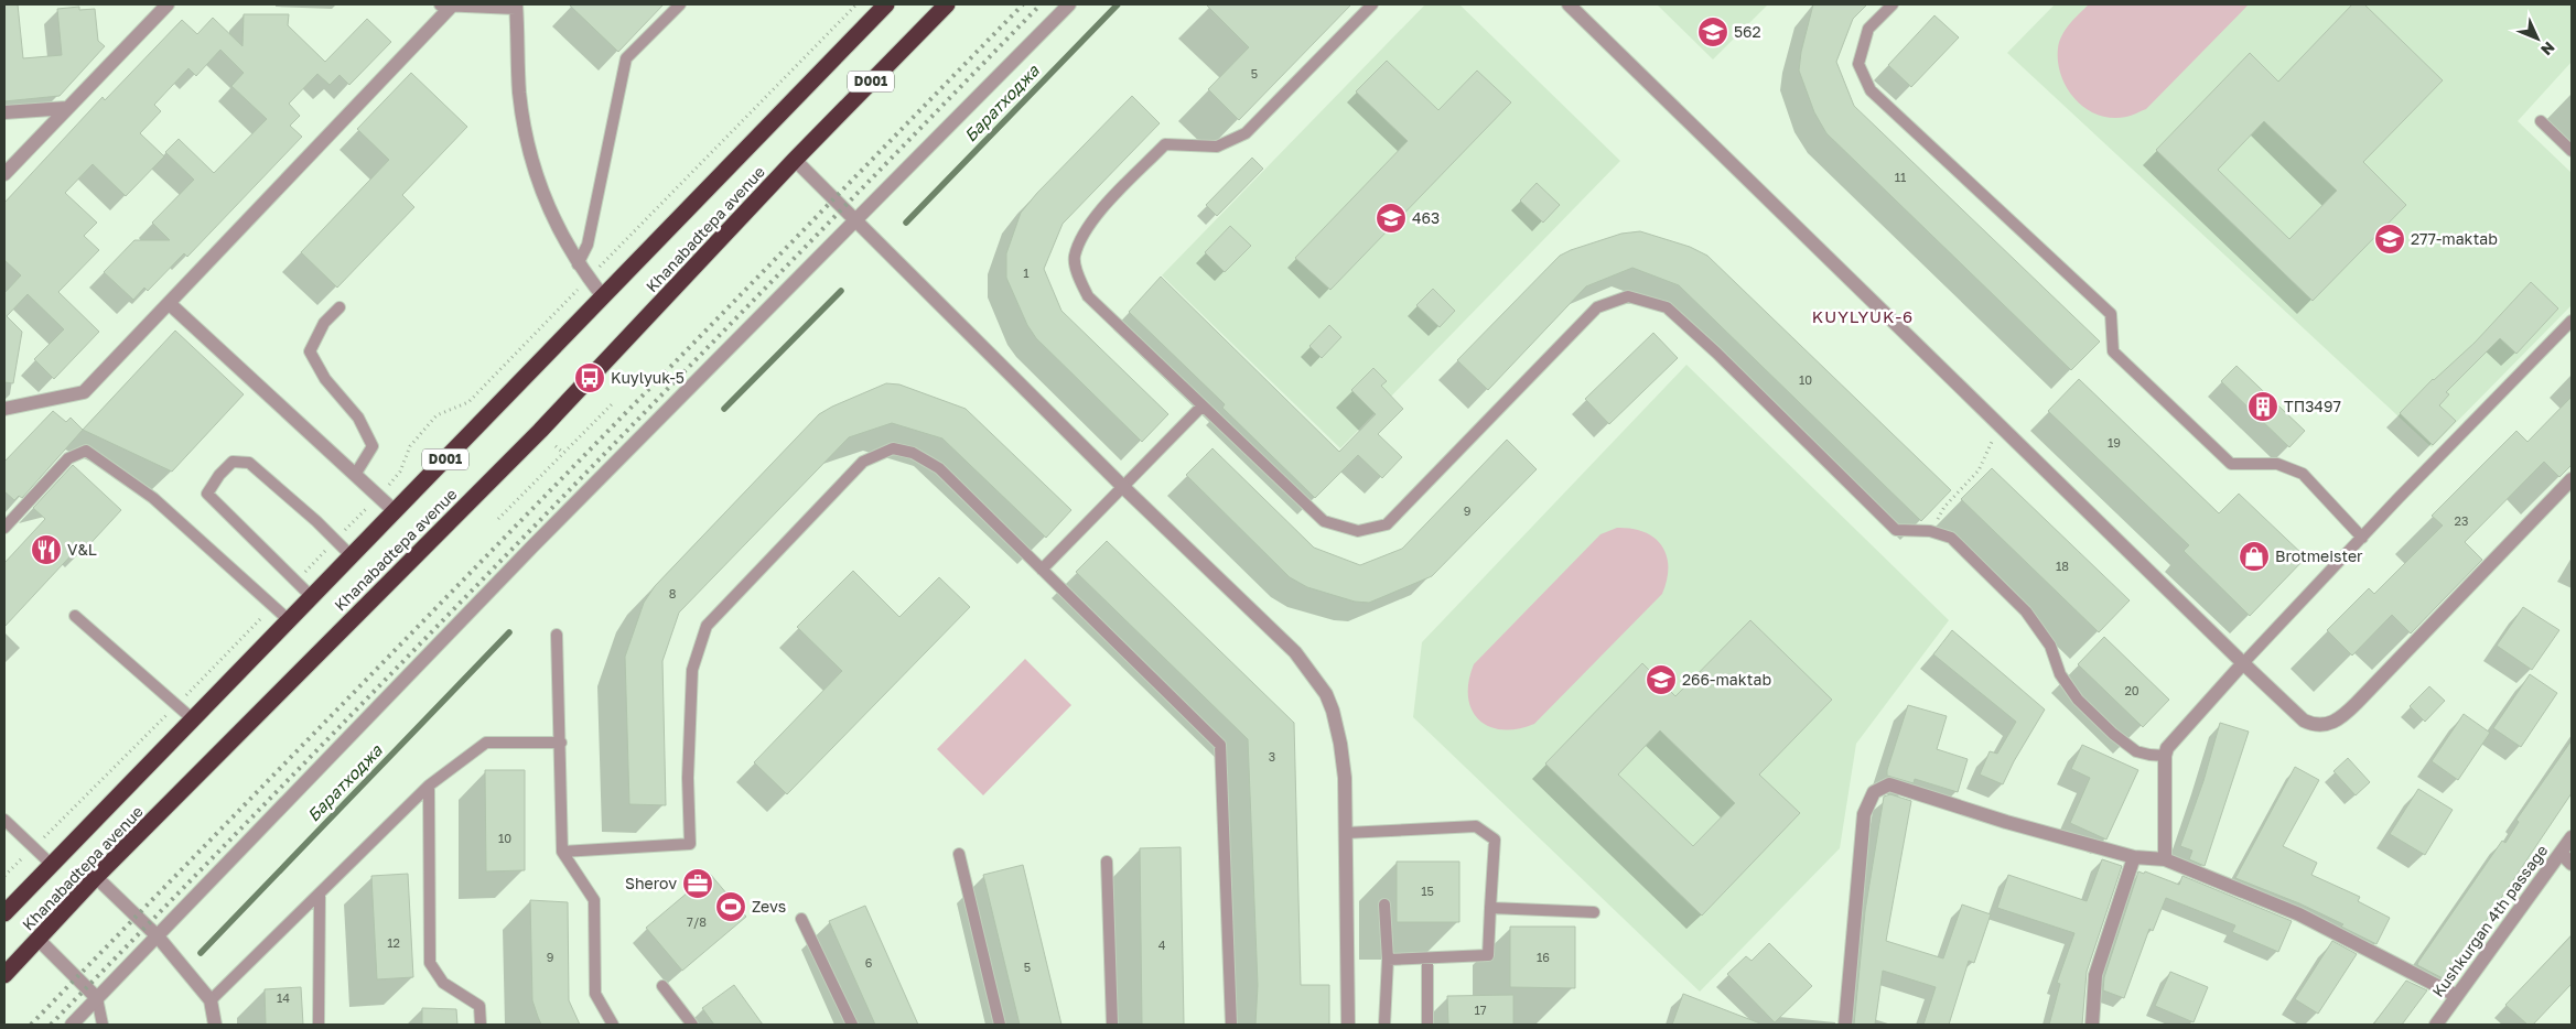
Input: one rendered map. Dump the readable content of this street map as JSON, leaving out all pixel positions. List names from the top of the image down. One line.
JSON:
{"streets":{"highway":["D001","Khanabadtepa avenue"],"street":["Kushkurgan 4th passage"]},"districts":["KUYLYUK-6"],"water":["Баратходжа"],"places":{"school or university":["562","463","277-maktab","266-maktab"],"bus stop":["Kuylyuk-5"],"building":["ТП3497"],"restaurant":["V&L"],"shop":["Brotmeister"],"office":["Sherov"],"sports":["Zevs"]},"house_numbers":["5","11","1","10","19","9","23","18","8","20","3","10","15","7/8","12","4","9","16","6","5","14","17"],"north":"bottom right"}
